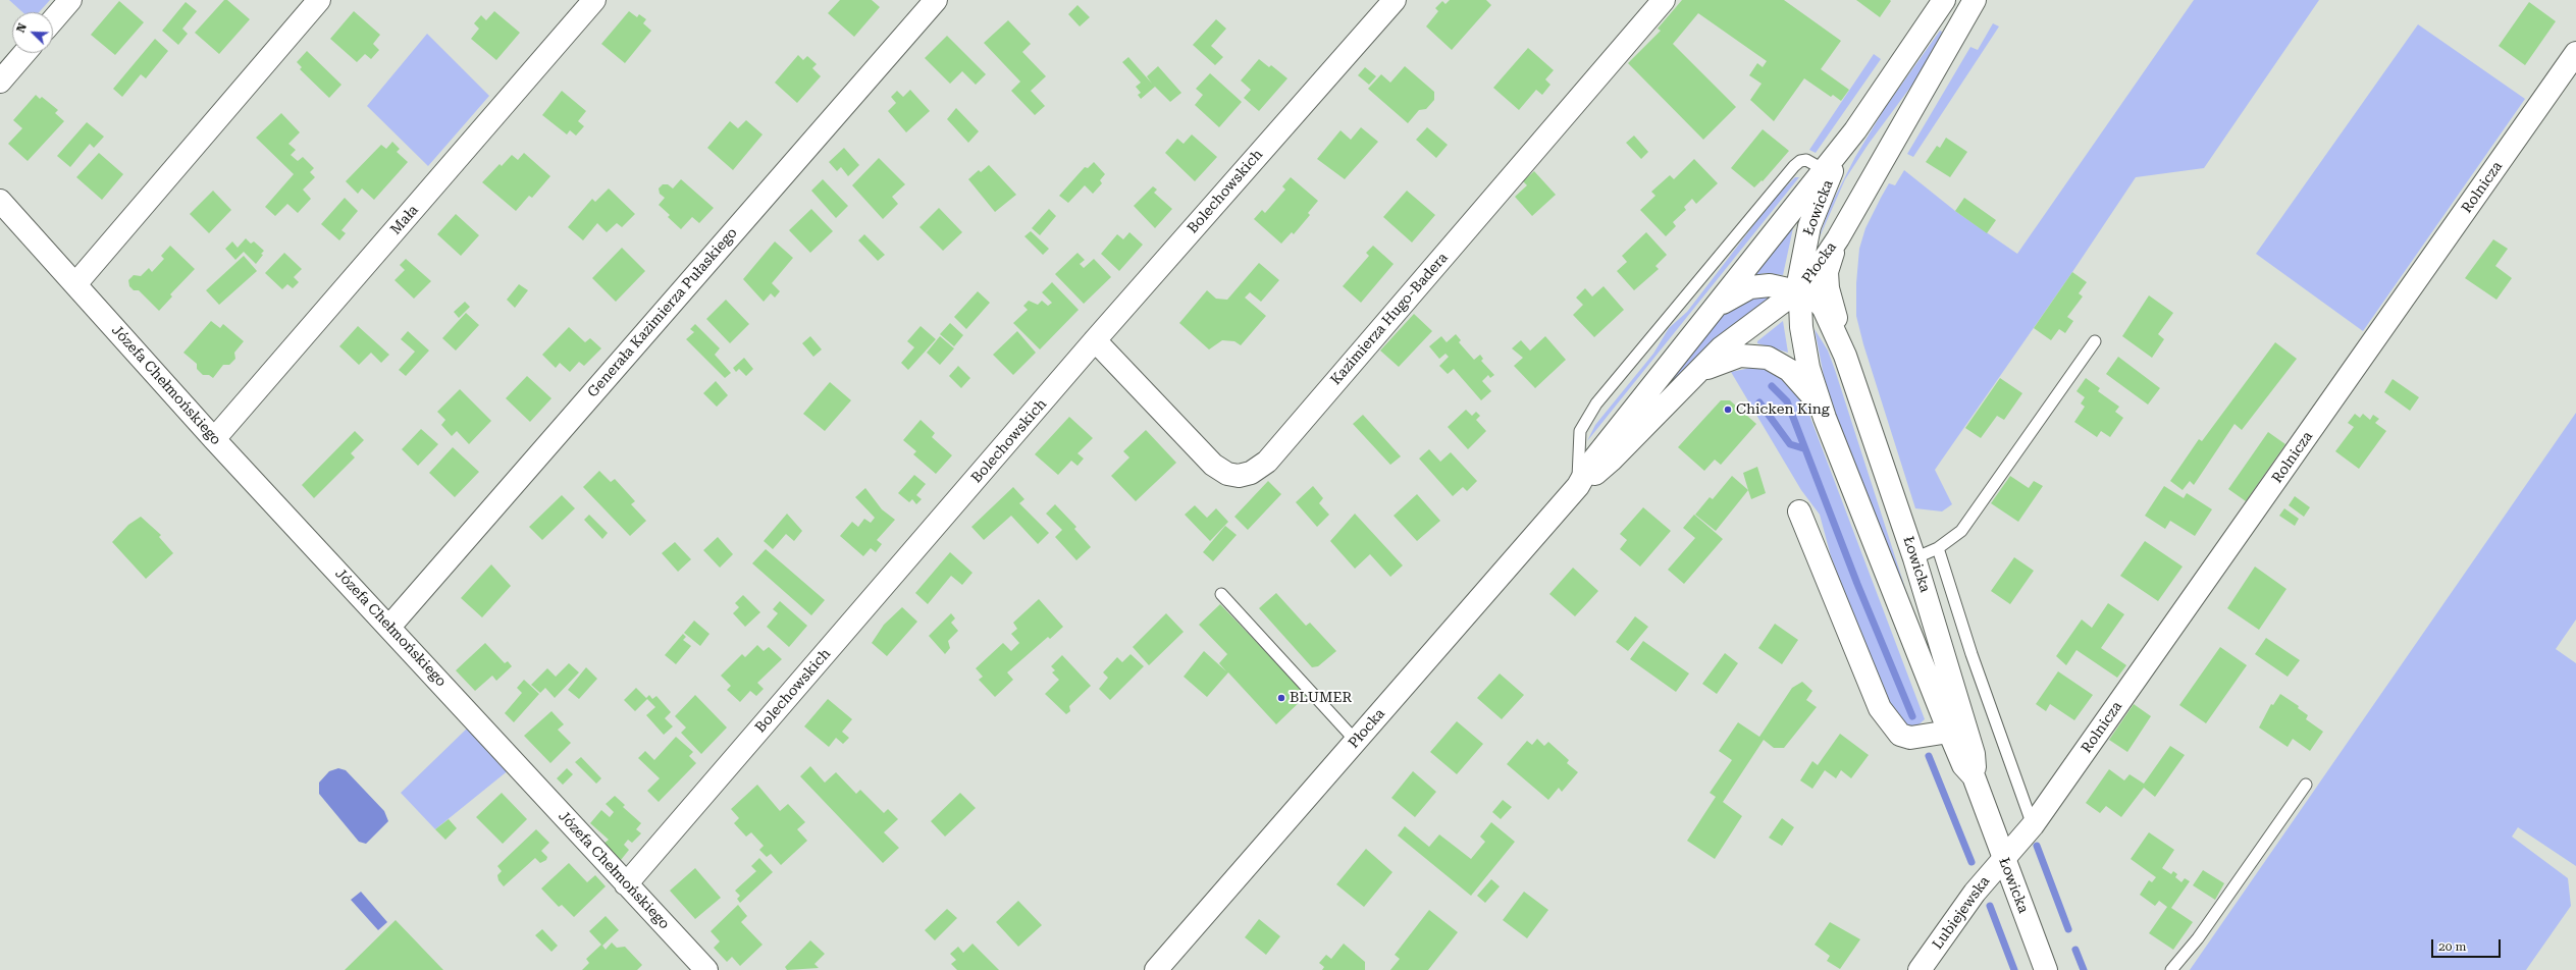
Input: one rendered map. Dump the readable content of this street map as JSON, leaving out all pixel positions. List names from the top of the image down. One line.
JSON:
{"streets":{"street":["Rolnicza","Bolechowskich","Łowicka","Mała","Płocka","Generała Kazimierza Pułaskiego","Kazimierza Hugo-Badera","Józefa Chełmońskiego","Lubiejewska"]},"crossings":[["Rolnicza","Łowicka"],["Rolnicza","Lubiejewska"],["Bolechowskich","Kazimierza Hugo-Badera"],["Bolechowskich","Józefa Chełmońskiego"],["Łowicka","Płocka"],["Łowicka","Lubiejewska"],["Mała","Józefa Chełmońskiego"],["Generała Kazimierza Pułaskiego","Józefa Chełmońskiego"]],"places":["Chicken King","BLUMER"],"scale_bar":"20 m","north":"top left"}
